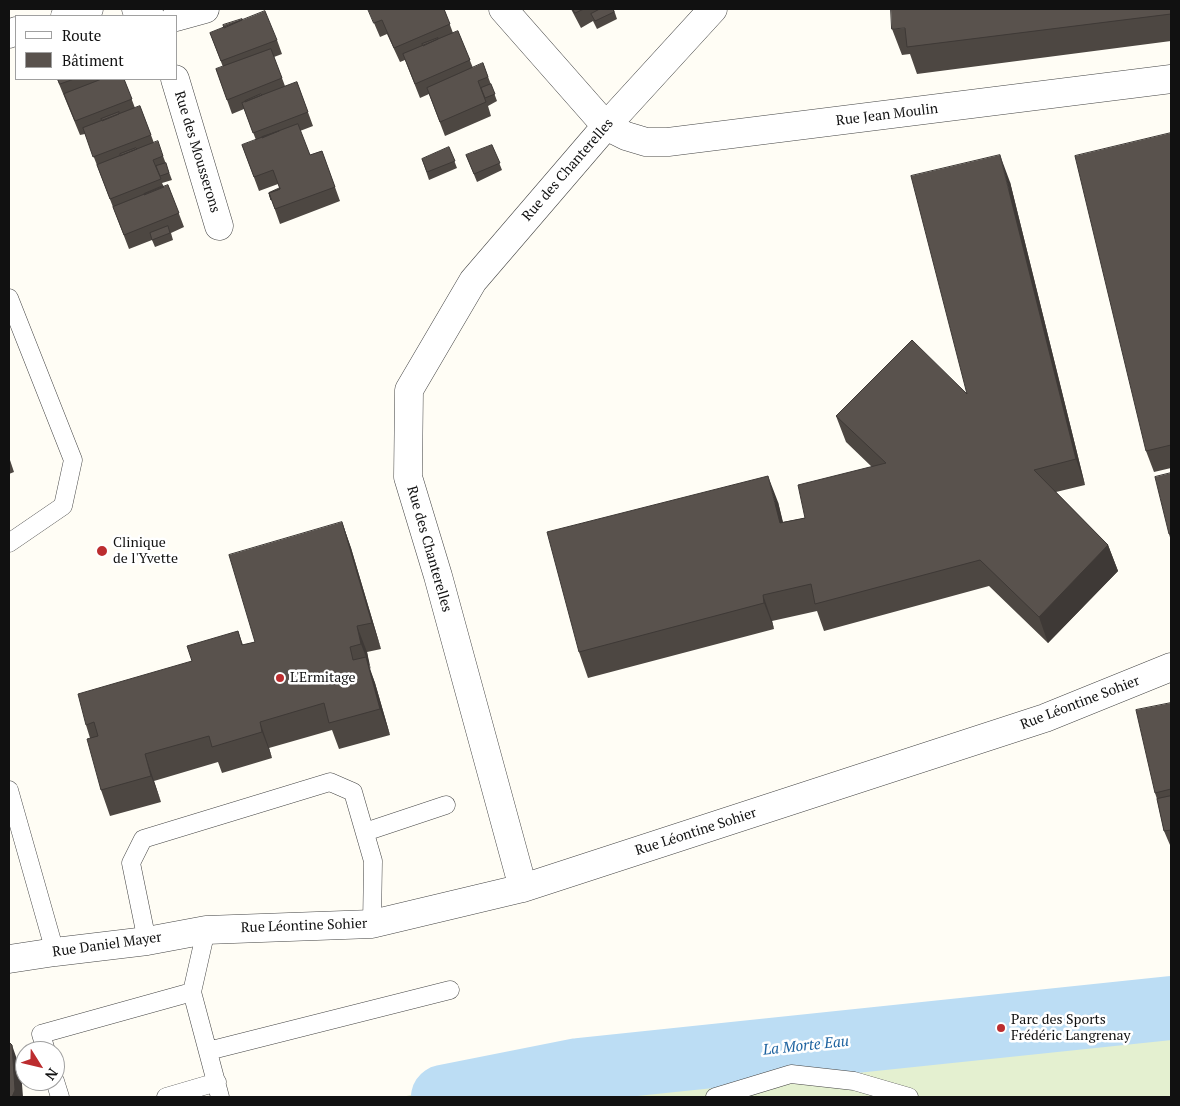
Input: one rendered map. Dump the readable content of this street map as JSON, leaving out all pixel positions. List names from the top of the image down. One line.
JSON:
{"streets":{"street":["Rue Jean Moulin","Rue des Mousserons","Rue des Chanterelles","Rue Léontine Sohier","Rue Daniel Mayer"]},"crossings":[["Rue Jean Moulin","Rue des Chanterelles"],["Rue des Chanterelles","Rue Léontine Sohier"],["Rue Léontine Sohier","Rue Daniel Mayer"]],"water":["La Morte Eau"],"places":["Clinique de l'Yvette","L'Ermitage","Parc des Sports Frédéric Langrenay"],"legend":["Route","Bâtiment"],"north":"bottom right"}
